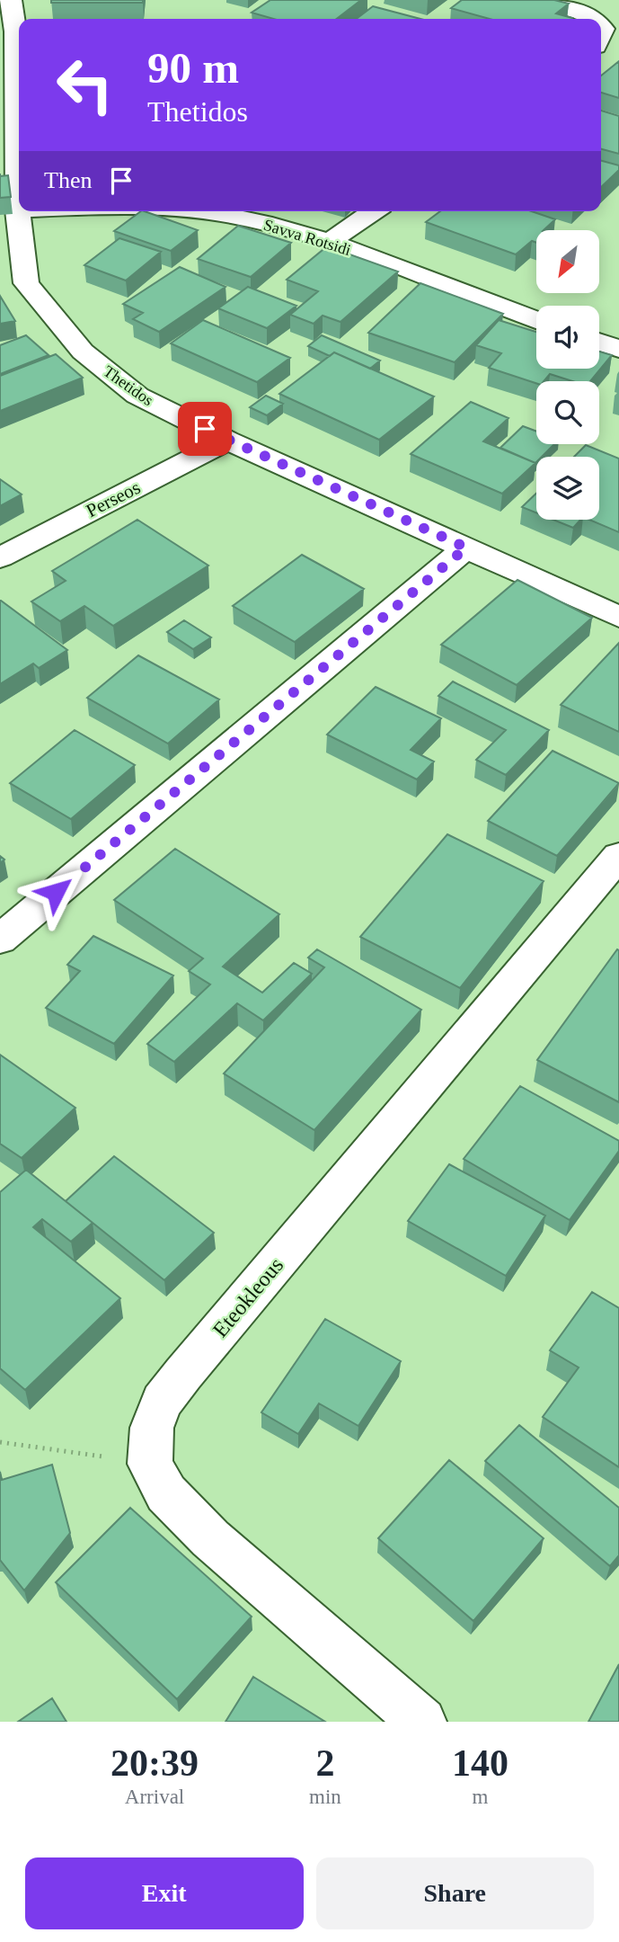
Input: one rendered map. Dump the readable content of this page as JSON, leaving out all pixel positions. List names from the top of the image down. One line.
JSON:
{"streets":{"street":["Savva Rotsidi","Thetidos","Perseos","Eteokleous"]},"crossings":[["Thetidos","Perseos"]],"north":"bottom left","page":{"turn":["90 m","Thetidos"],"then":"Then","eta":["20:39","Arrival","2","min","140","m"],"buttons":["Exit","Share"]}}
